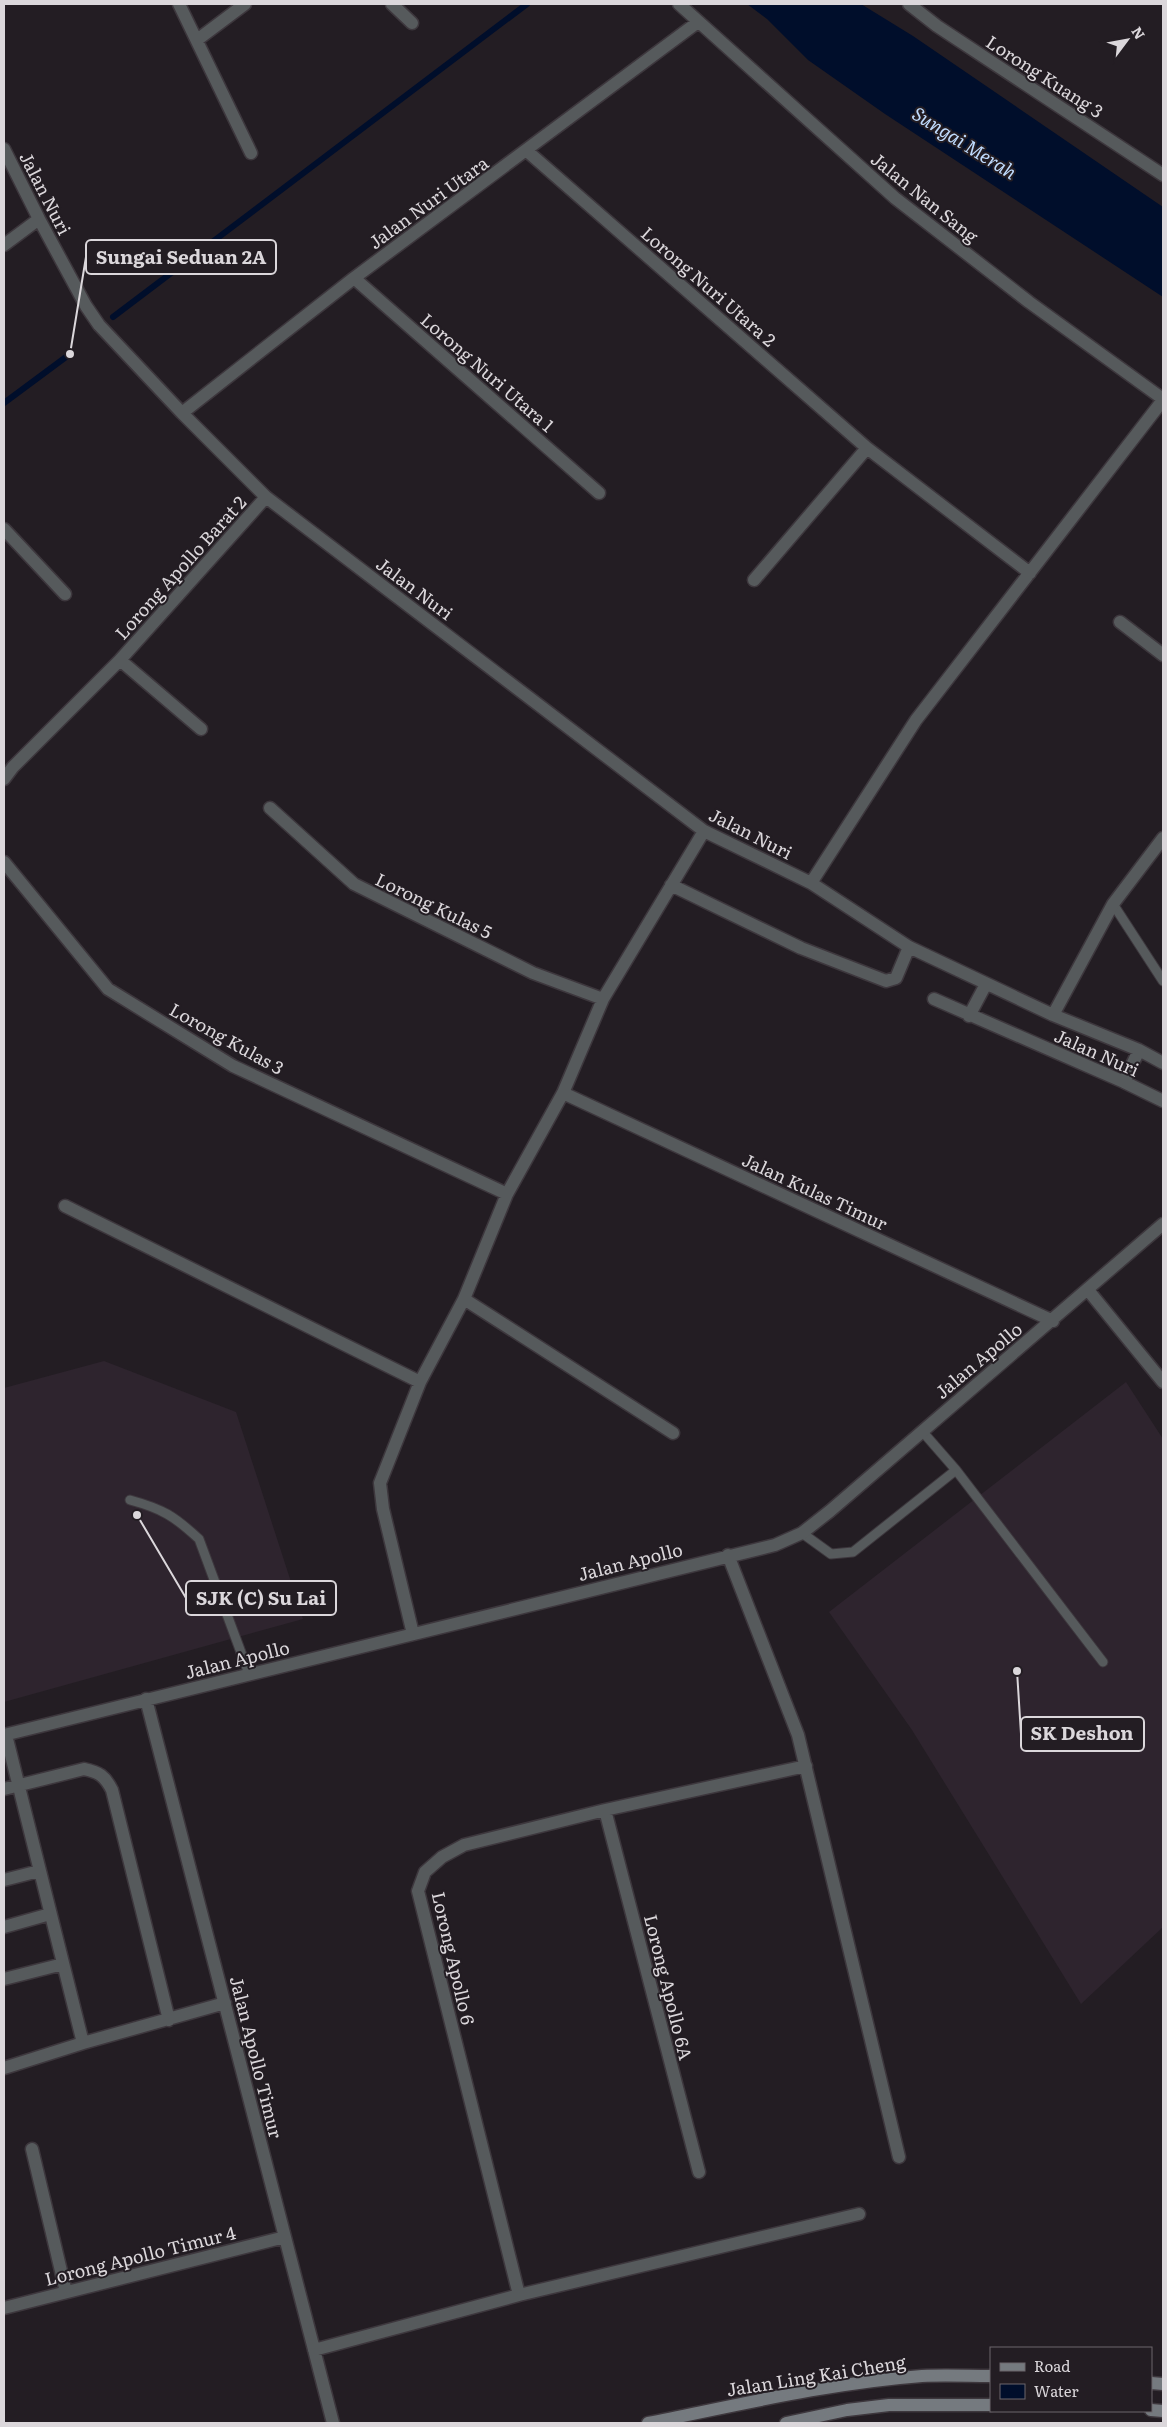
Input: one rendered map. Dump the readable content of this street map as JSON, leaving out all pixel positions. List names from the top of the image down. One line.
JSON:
{"streets":{"street":["Lorong Kuang 3","Jalan Nuri","Jalan Nan Sang","Jalan Nuri Utara","Lorong Nuri Utara 2","Lorong Nuri Utara 1","Lorong Apollo Barat 2","Lorong Kulas 5","Lorong Kulas 3","Jalan Kulas Timur","Jalan Apollo","Lorong Apollo 6","Lorong Apollo 6A","Jalan Apollo Timur","Lorong Apollo Timur 4","Jalan Ling Kai Cheng"]},"crossings":[["Jalan Nuri","Jalan Nuri Utara"],["Jalan Nuri","Lorong Apollo Barat 2"],["Jalan Nan Sang","Jalan Nuri Utara"],["Jalan Nuri Utara","Lorong Nuri Utara 2"],["Jalan Nuri Utara","Lorong Nuri Utara 1"],["Jalan Kulas Timur","Jalan Apollo"],["Jalan Apollo","Jalan Apollo Timur"],["Lorong Apollo 6","Lorong Apollo 6A"],["Jalan Apollo Timur","Lorong Apollo Timur 4"]],"water":["Sungai Merah"],"places":["Sungai Seduan 2A","SJK (C) Su Lai","SK Deshon"],"legend":["Road","Water"],"north":"top right"}
